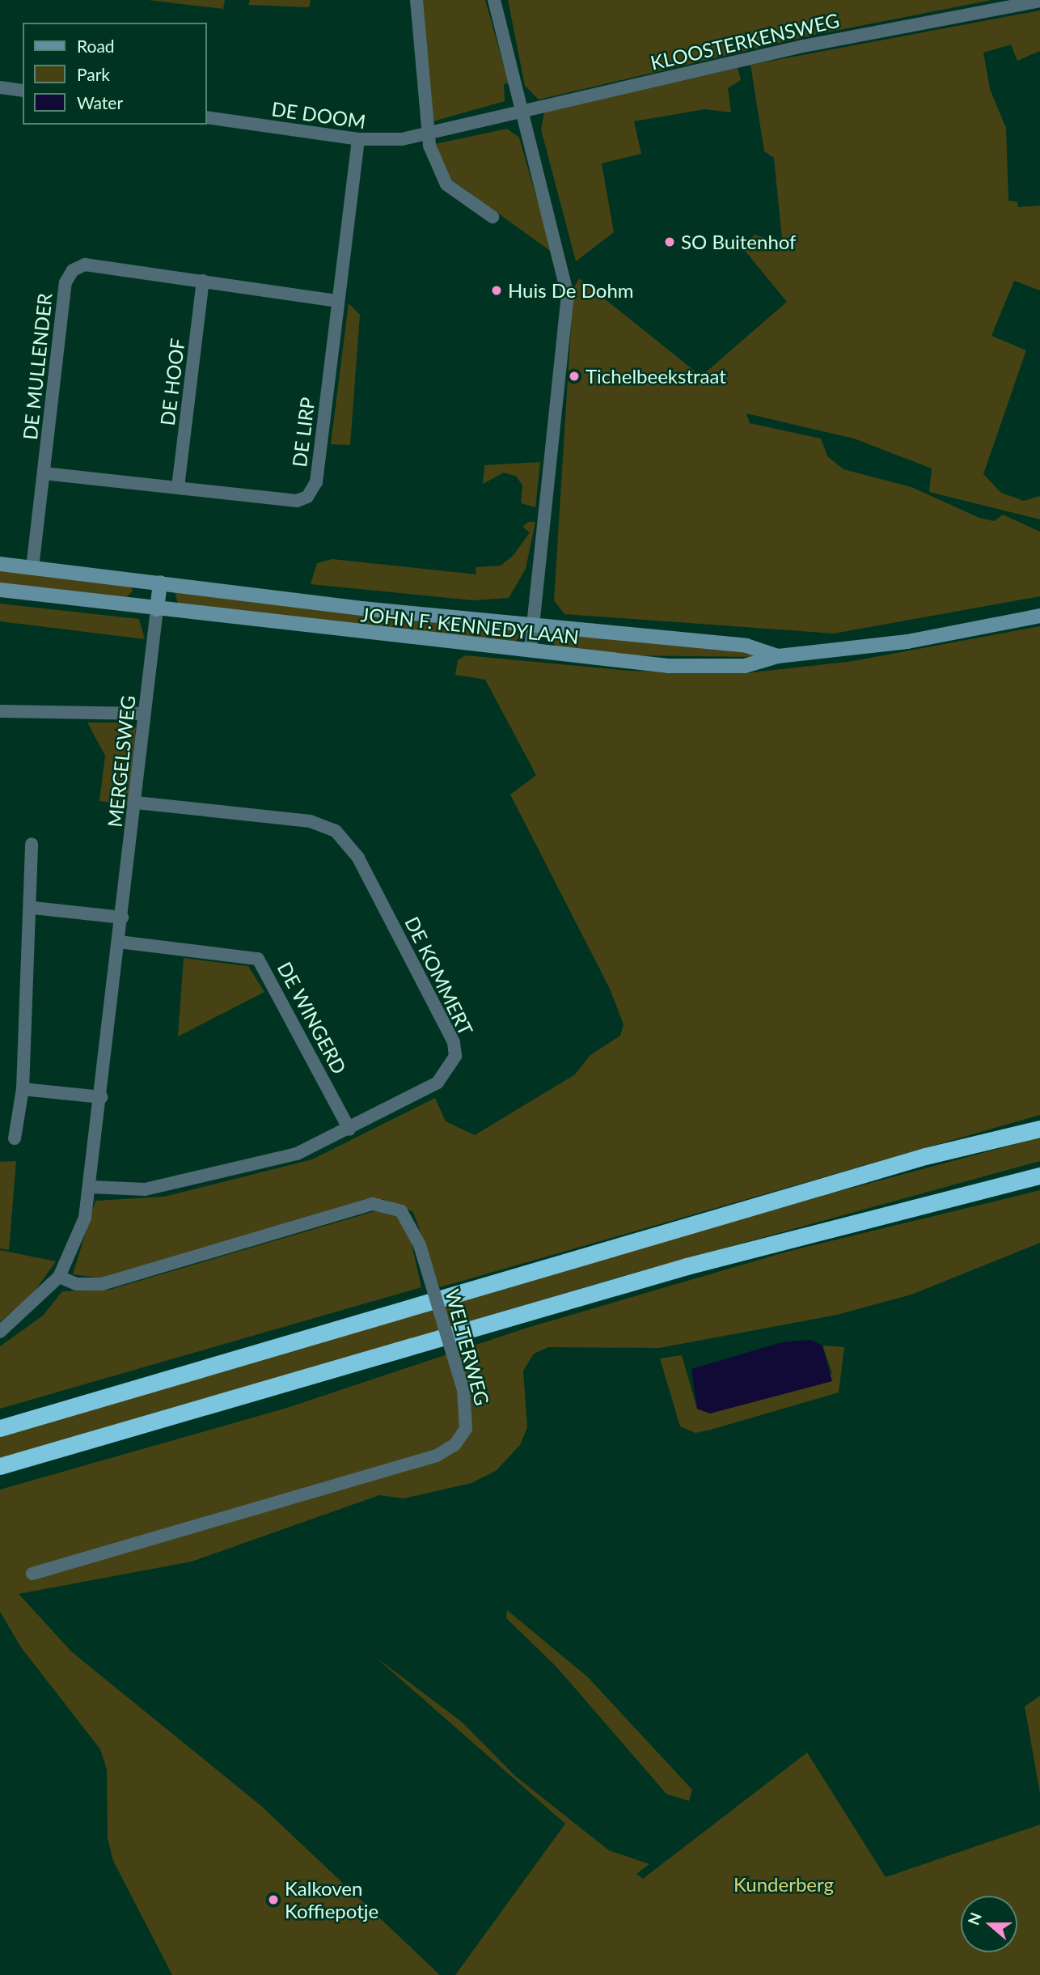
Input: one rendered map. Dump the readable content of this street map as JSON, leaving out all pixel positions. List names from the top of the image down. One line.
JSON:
{"streets":{"street":["KLOOSTERKENSWEG","DE DOOM","DE MULLENDER","DE HOOF","DE LIRP","JOHN F. KENNEDYLAAN","MERGELSWEG","DE KOMMERT","DE WINGERD","WELTERWEG"]},"crossings":[["KLOOSTERKENSWEG","DE DOOM"],["DE DOOM","DE LIRP"],["DE MULLENDER","DE HOOF"],["DE MULLENDER","DE LIRP"],["DE MULLENDER","JOHN F. KENNEDYLAAN"],["DE HOOF","DE LIRP"],["JOHN F. KENNEDYLAAN","MERGELSWEG"],["MERGELSWEG","DE KOMMERT"],["MERGELSWEG","DE WINGERD"],["MERGELSWEG","WELTERWEG"],["DE KOMMERT","DE WINGERD"]],"parks":["Kunderberg"],"places":["SO Buitenhof","Huis De Dohm","Tichelbeekstraat","Kalkoven Koffiepotje"],"legend":["Road","Park","Water"],"north":"left"}
